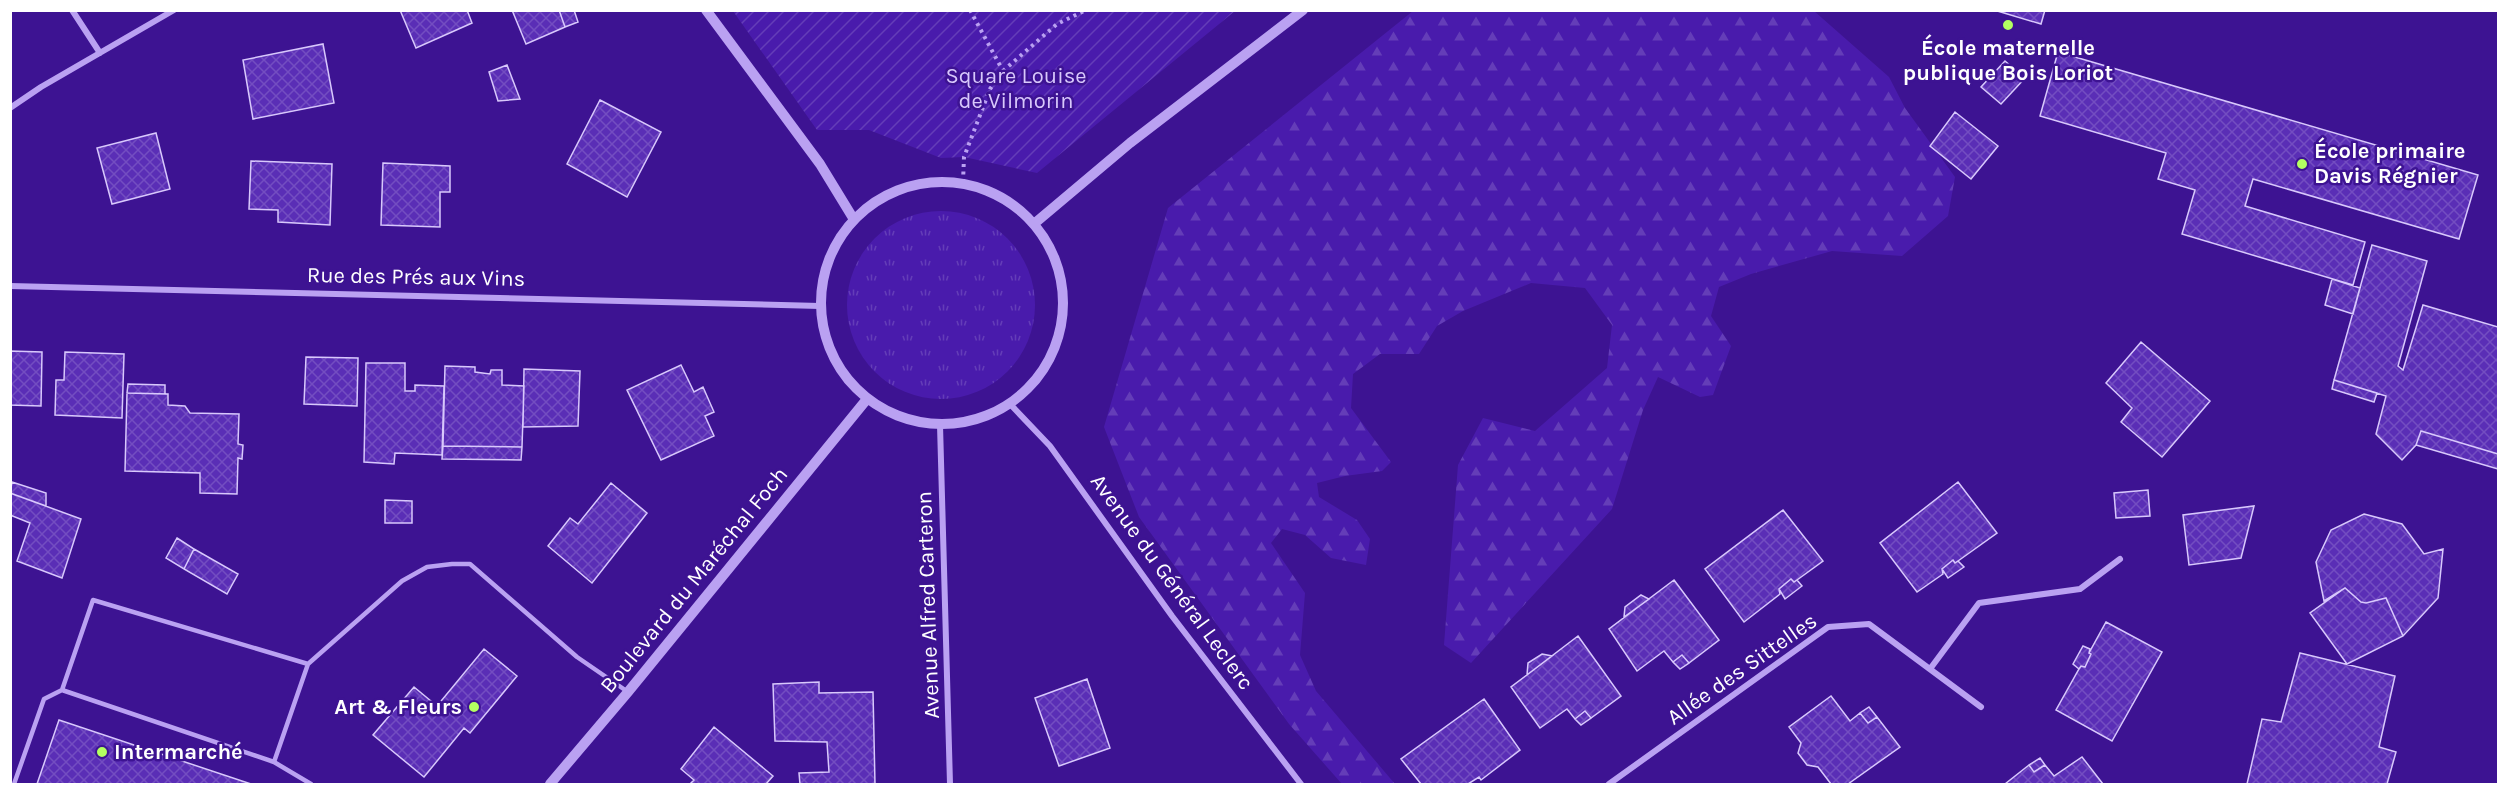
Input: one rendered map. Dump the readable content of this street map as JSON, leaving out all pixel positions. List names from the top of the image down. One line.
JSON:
{"streets":{"street":["Rue des Prés aux Vins","Boulevard du Maréchal Foch","Avenue du Général Leclerc","Avenue Alfred Carteron","Allée des Sittelles"]},"parks":["Square Louise de Vilmorin"],"places":["École maternelle publique Bois Loriot","École primaire Davis Régnier","Art & Fleurs","Intermarché"]}
